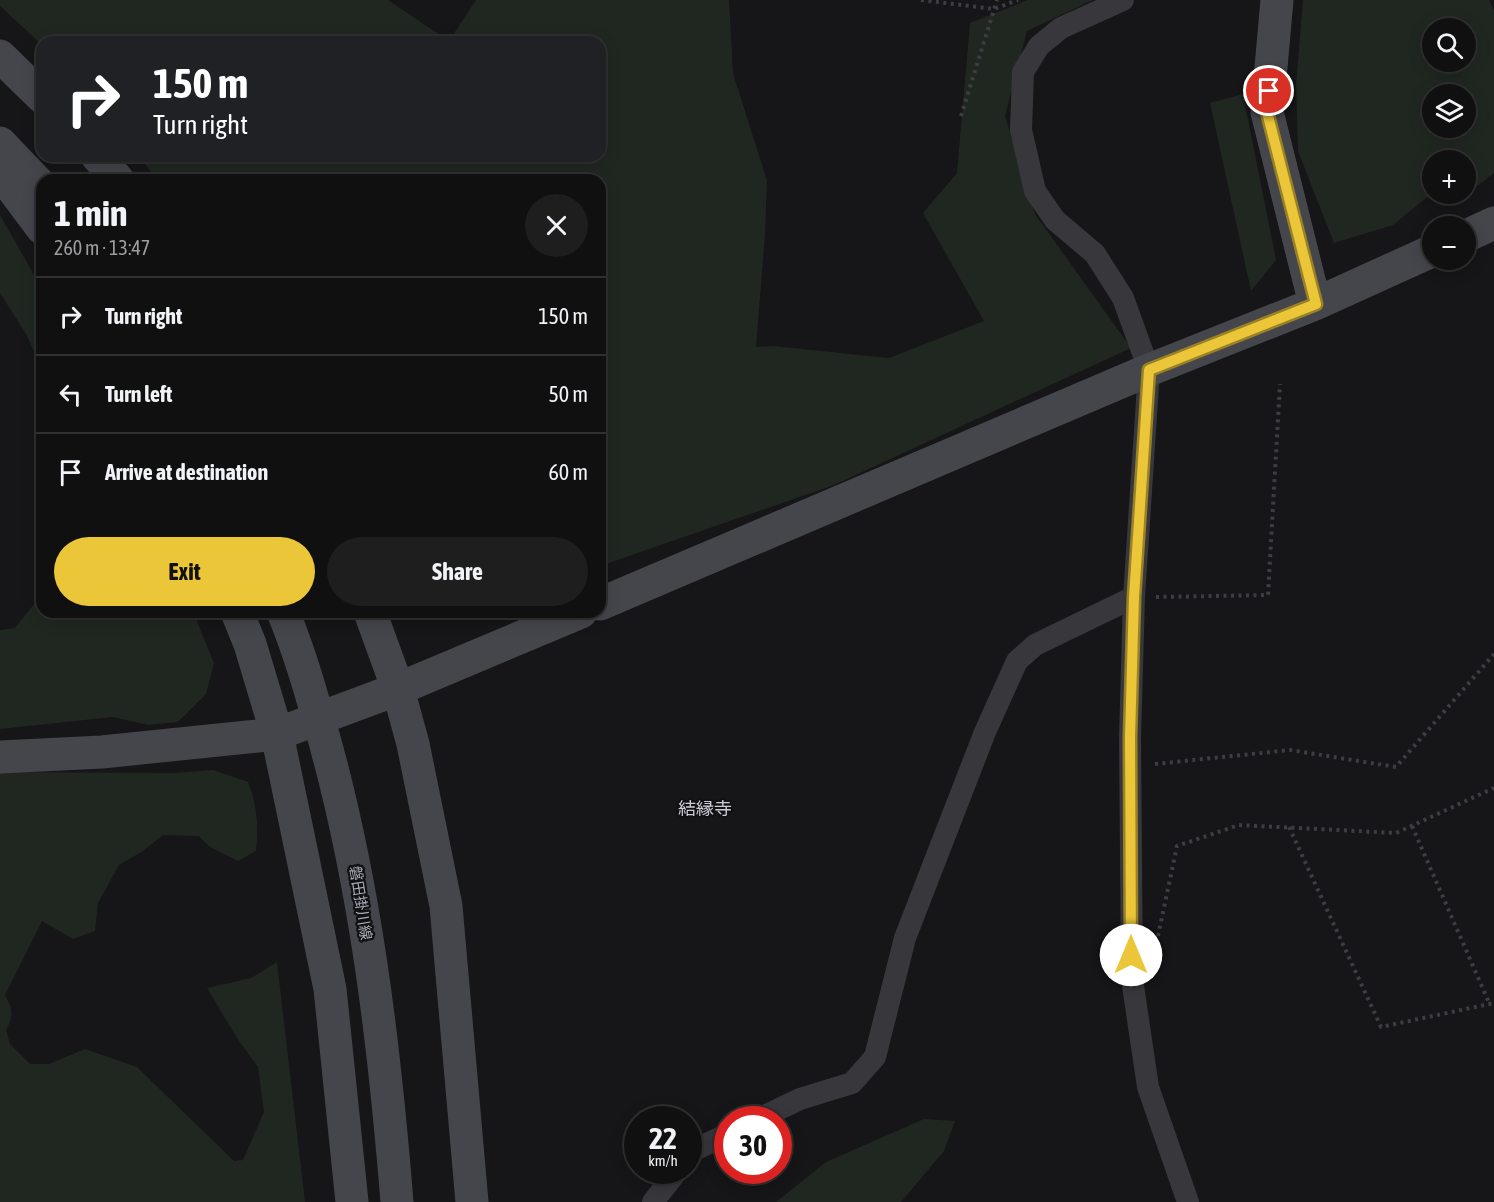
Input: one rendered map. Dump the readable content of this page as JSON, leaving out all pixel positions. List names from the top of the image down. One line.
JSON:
{"streets":{"main road":["磐田掛川線"]},"districts":["結縁寺"],"page":{"map_buttons":["+","−"],"turn":["150 m","Turn right"],"heading":["1 min","260 m · 13:47"],"list":[{"name":"Turn right","value":"150 m"},{"name":"Turn left","value":"50 m"},{"name":"Arrive at destination","value":"60 m"}],"buttons":["Exit","Share"],"speed":"22 km/h","limit":"30"}}
